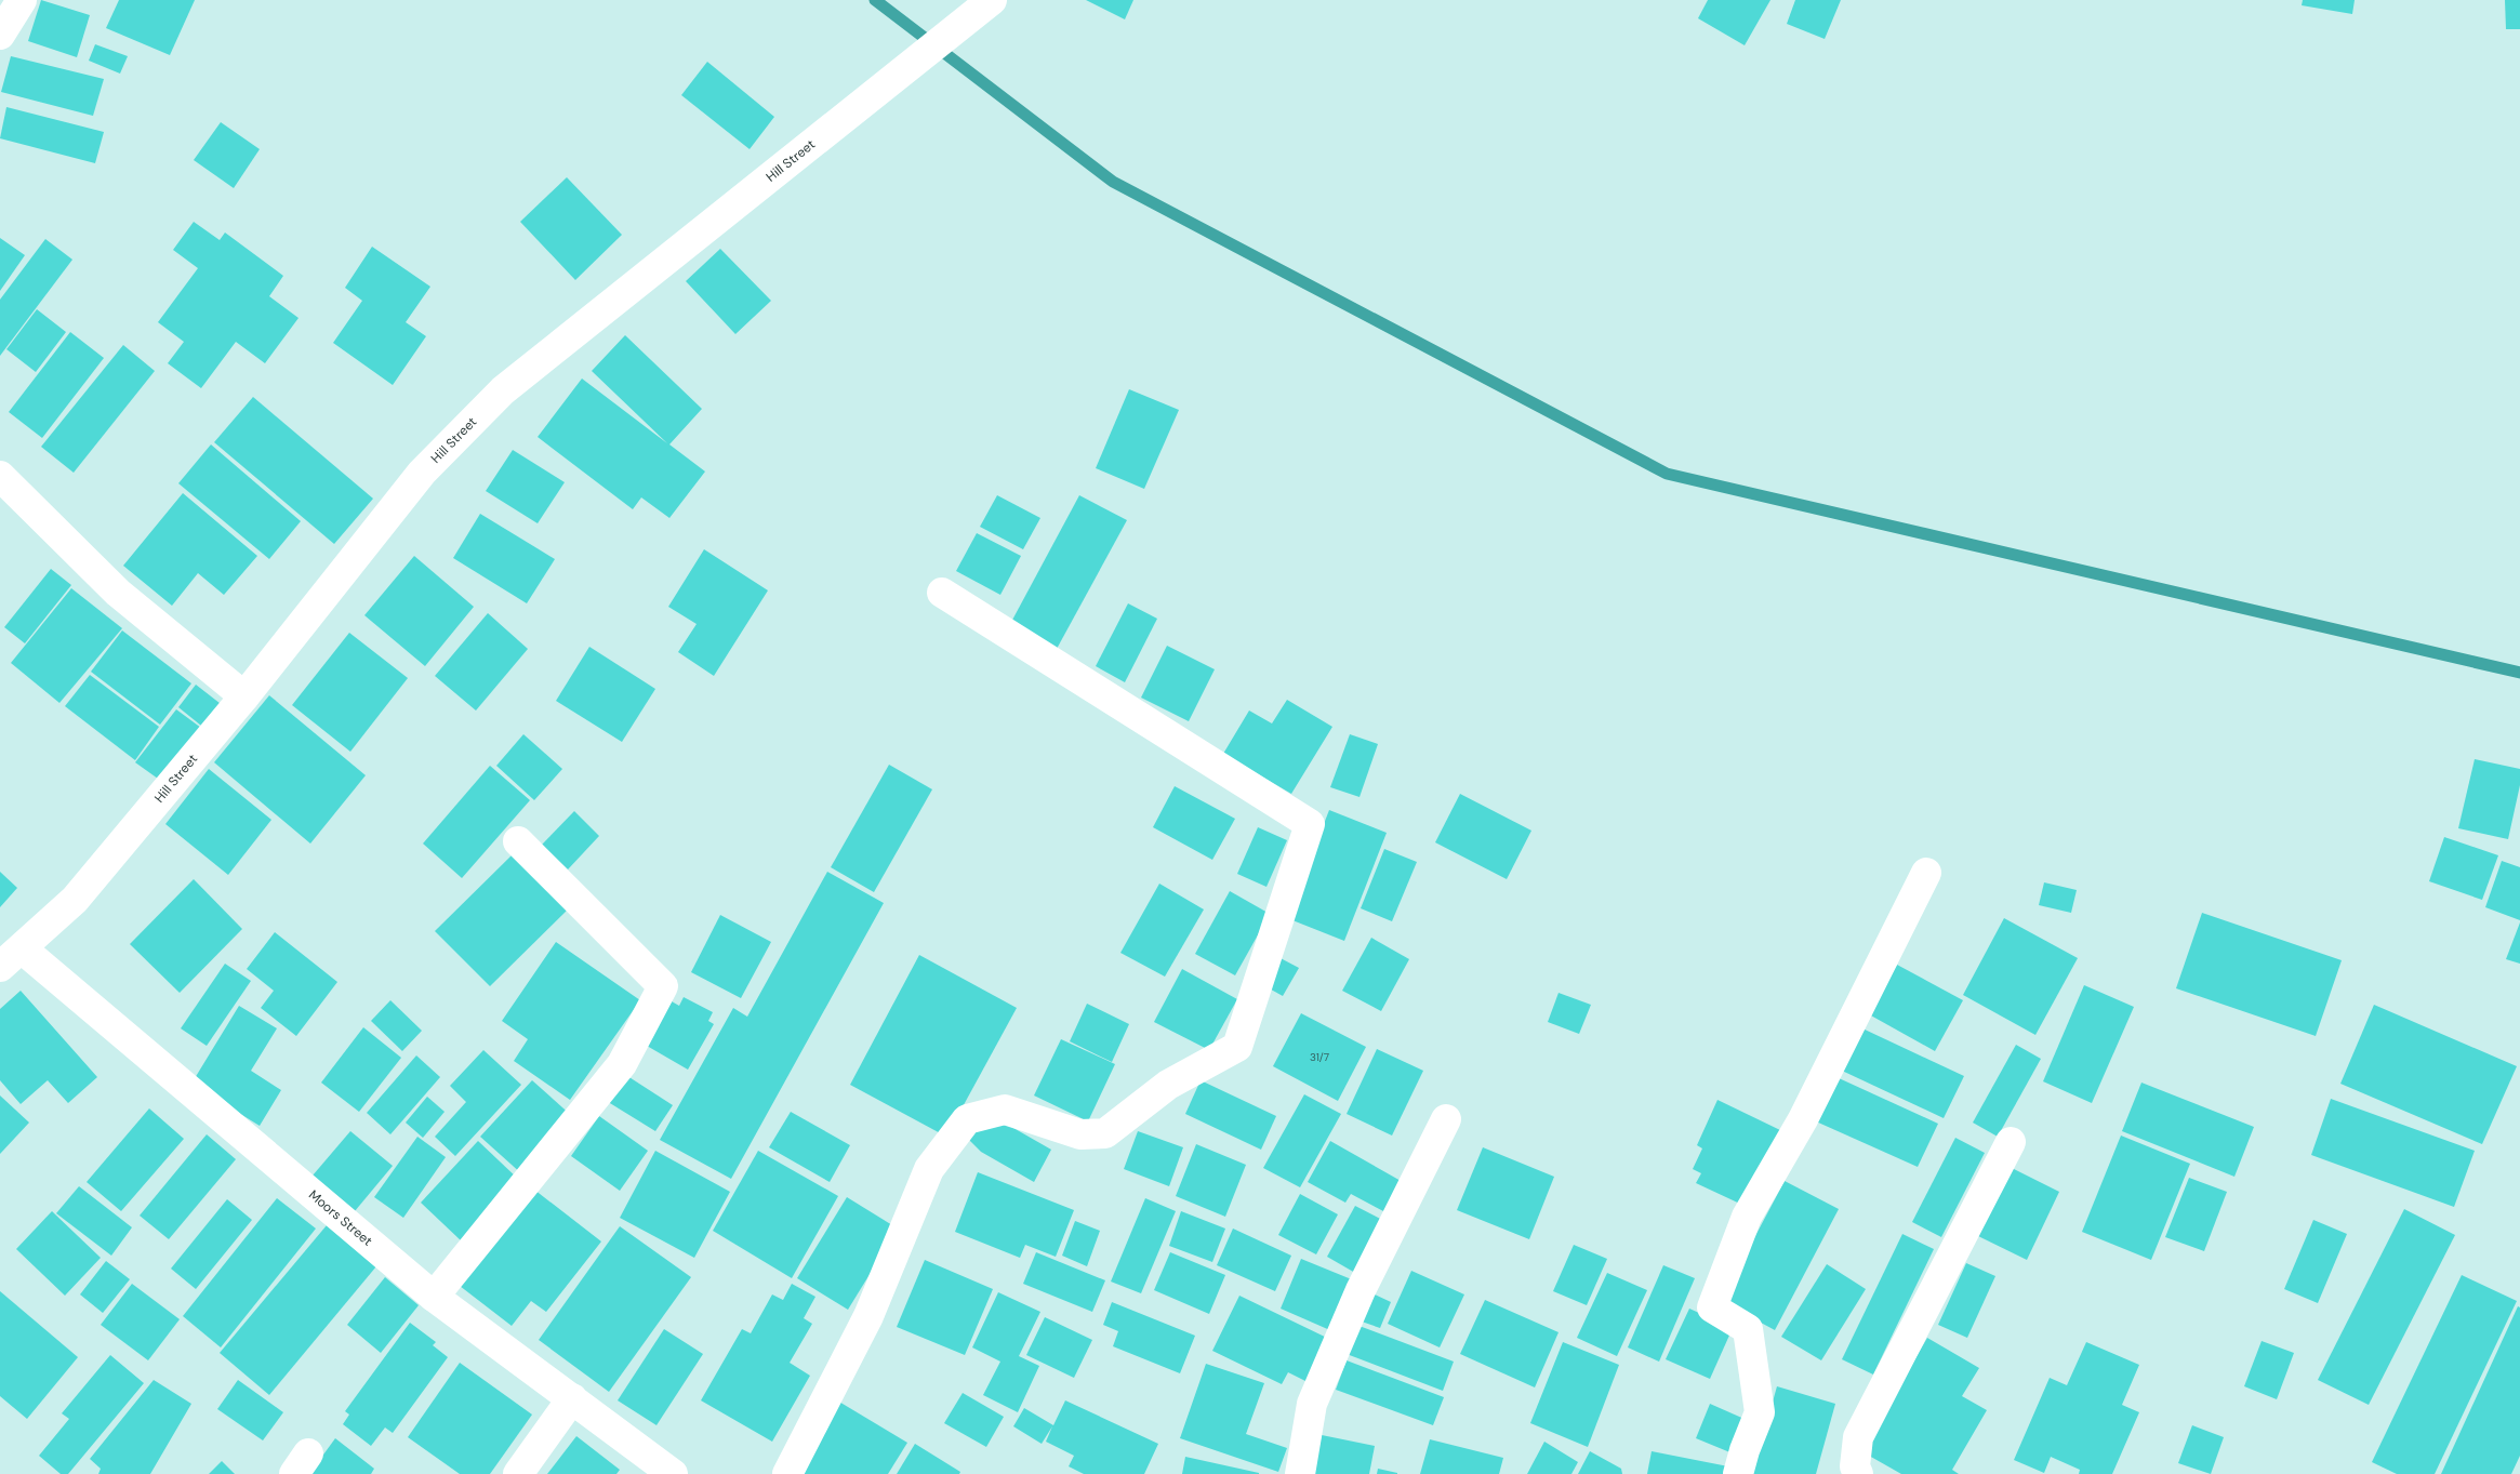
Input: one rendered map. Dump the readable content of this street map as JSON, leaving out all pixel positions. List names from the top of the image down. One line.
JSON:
{"streets":{"street":["Hill Street","Moors Street"]},"crossings":[["Hill Street","Moors Street"]],"house_numbers":["31/7"]}
